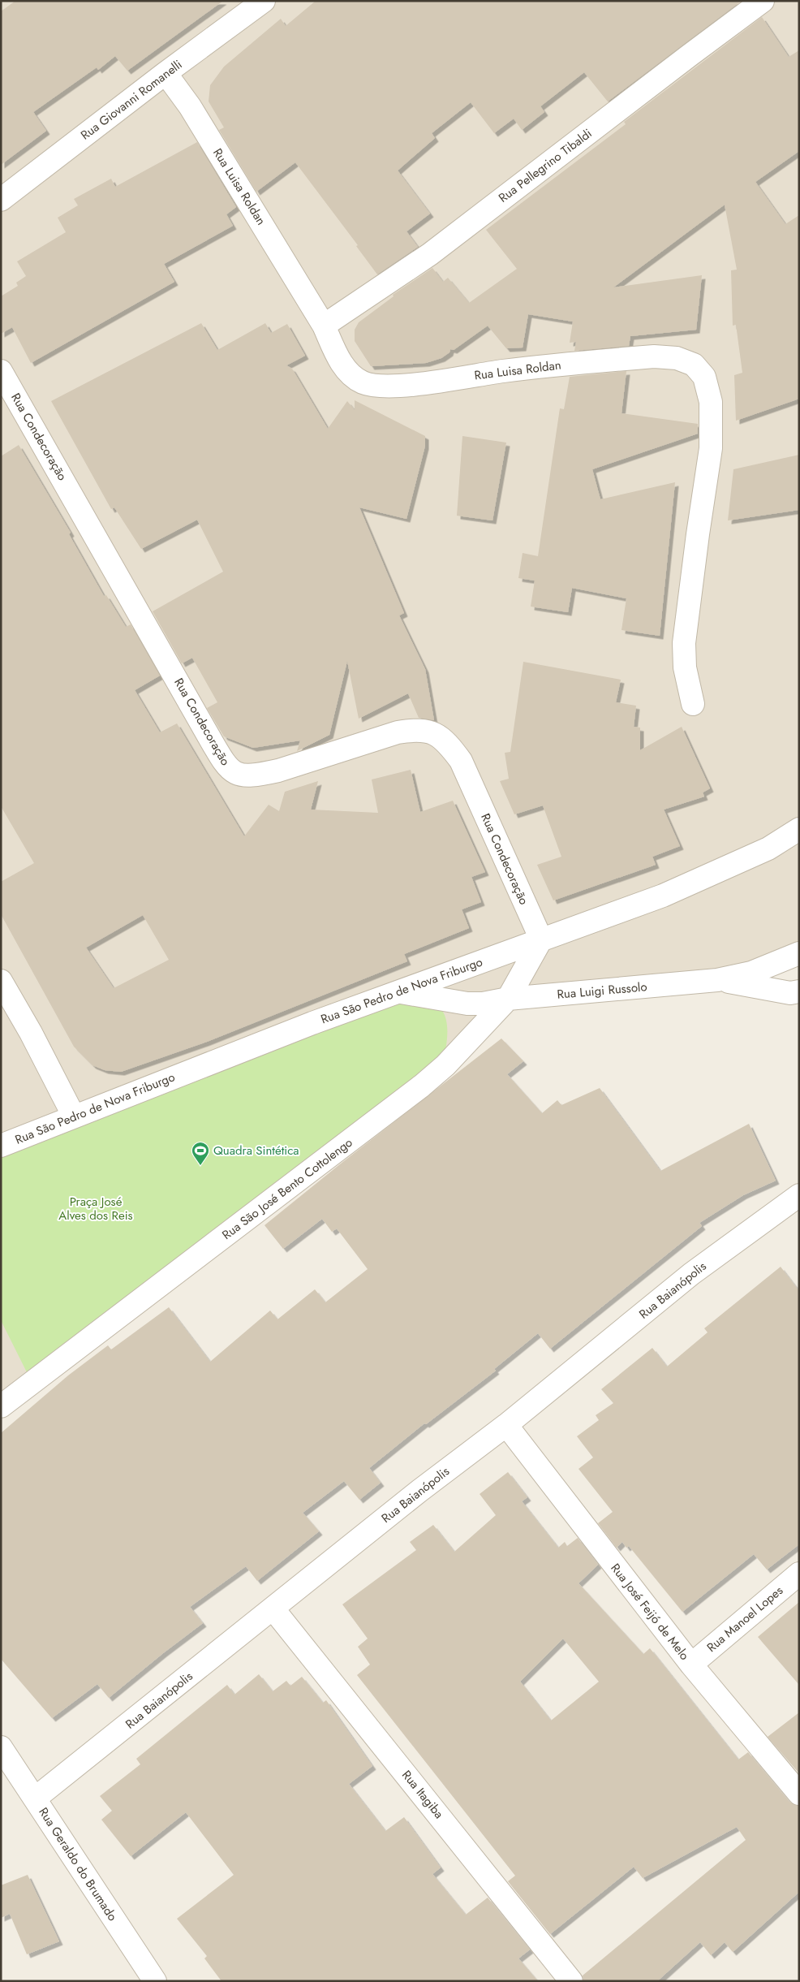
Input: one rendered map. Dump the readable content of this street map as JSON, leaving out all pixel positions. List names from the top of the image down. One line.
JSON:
{"streets":{"street":["Rua Giovanni Romanelli","Rua Pellegrino Tibaldi","Rua Luisa Roldan","Rua Condecoração","Rua São Pedro de Nova Friburgo","Rua Luigi Russolo","Rua São José Bento Cottolengo","Rua Baianópolis","Rua José Feijó de Melo","Rua Manoel Lopes","Rua Itagiba","Rua Geraldo do Brumado"]},"crossings":[["Rua Giovanni Romanelli","Rua Luisa Roldan"],["Rua Pellegrino Tibaldi","Rua Luisa Roldan"],["Rua Condecoração","Rua São Pedro de Nova Friburgo"],["Rua Condecoração","Rua São José Bento Cottolengo"],["Rua São Pedro de Nova Friburgo","Rua Luigi Russolo"],["Rua São Pedro de Nova Friburgo","Rua São José Bento Cottolengo"],["Rua Luigi Russolo","Rua São José Bento Cottolengo"],["Rua Baianópolis","Rua José Feijó de Melo"],["Rua Baianópolis","Rua Itagiba"],["Rua Baianópolis","Rua Geraldo do Brumado"],["Rua José Feijó de Melo","Rua Manoel Lopes"]],"parks":["Praça José Alves dos Reis"],"places":{"sports":["Quadra Sintética"]}}
